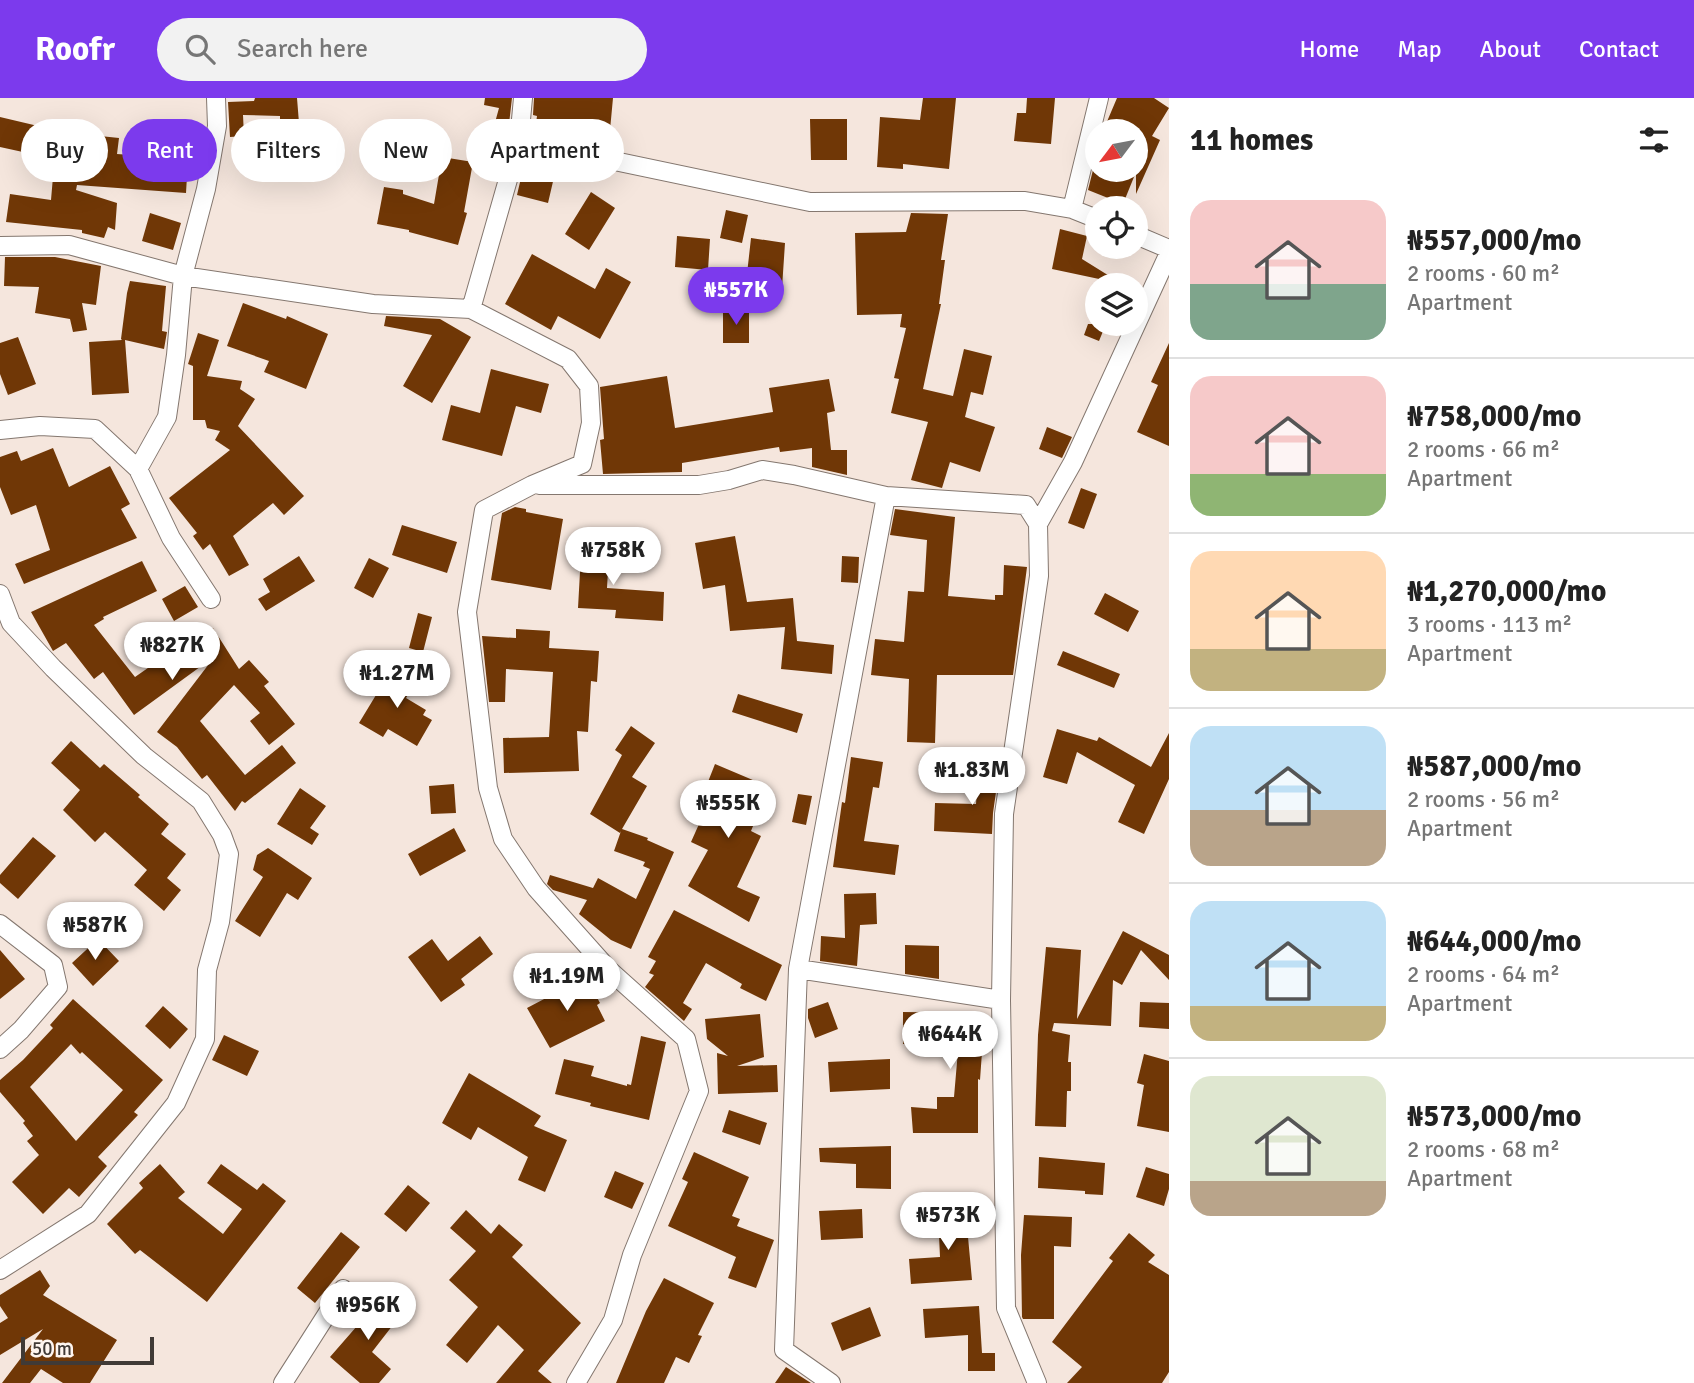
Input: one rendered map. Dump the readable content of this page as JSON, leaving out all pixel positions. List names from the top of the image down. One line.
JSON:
{"scale_bar":"50 m","north":"bottom left","page":{"header":"Roofr","search":"Search here","nav":["Home","Map","About","Contact"],"heading":"11 homes","chip":["Buy","Rent","Filters","New","Apartment"],"list":[{"name":"₦557,000/mo","note":"2 rooms · 60 m² · Apartment"},{"name":"₦758,000/mo","note":"2 rooms · 66 m² · Apartment"},{"name":"₦1,270,000/mo","note":"3 rooms · 113 m² · Apartment"},{"name":"₦587,000/mo","note":"2 rooms · 56 m² · Apartment"},{"name":"₦644,000/mo","note":"2 rooms · 64 m² · Apartment"},{"name":"₦573,000/mo","note":"2 rooms · 68 m² · Apartment"}],"price":["₦557K","₦758K","₦827K","₦1.27M","₦1.83M","₦555K","₦587K","₦1.19M","₦644K","₦573K","₦956K"],"scale":"50 m"}}
